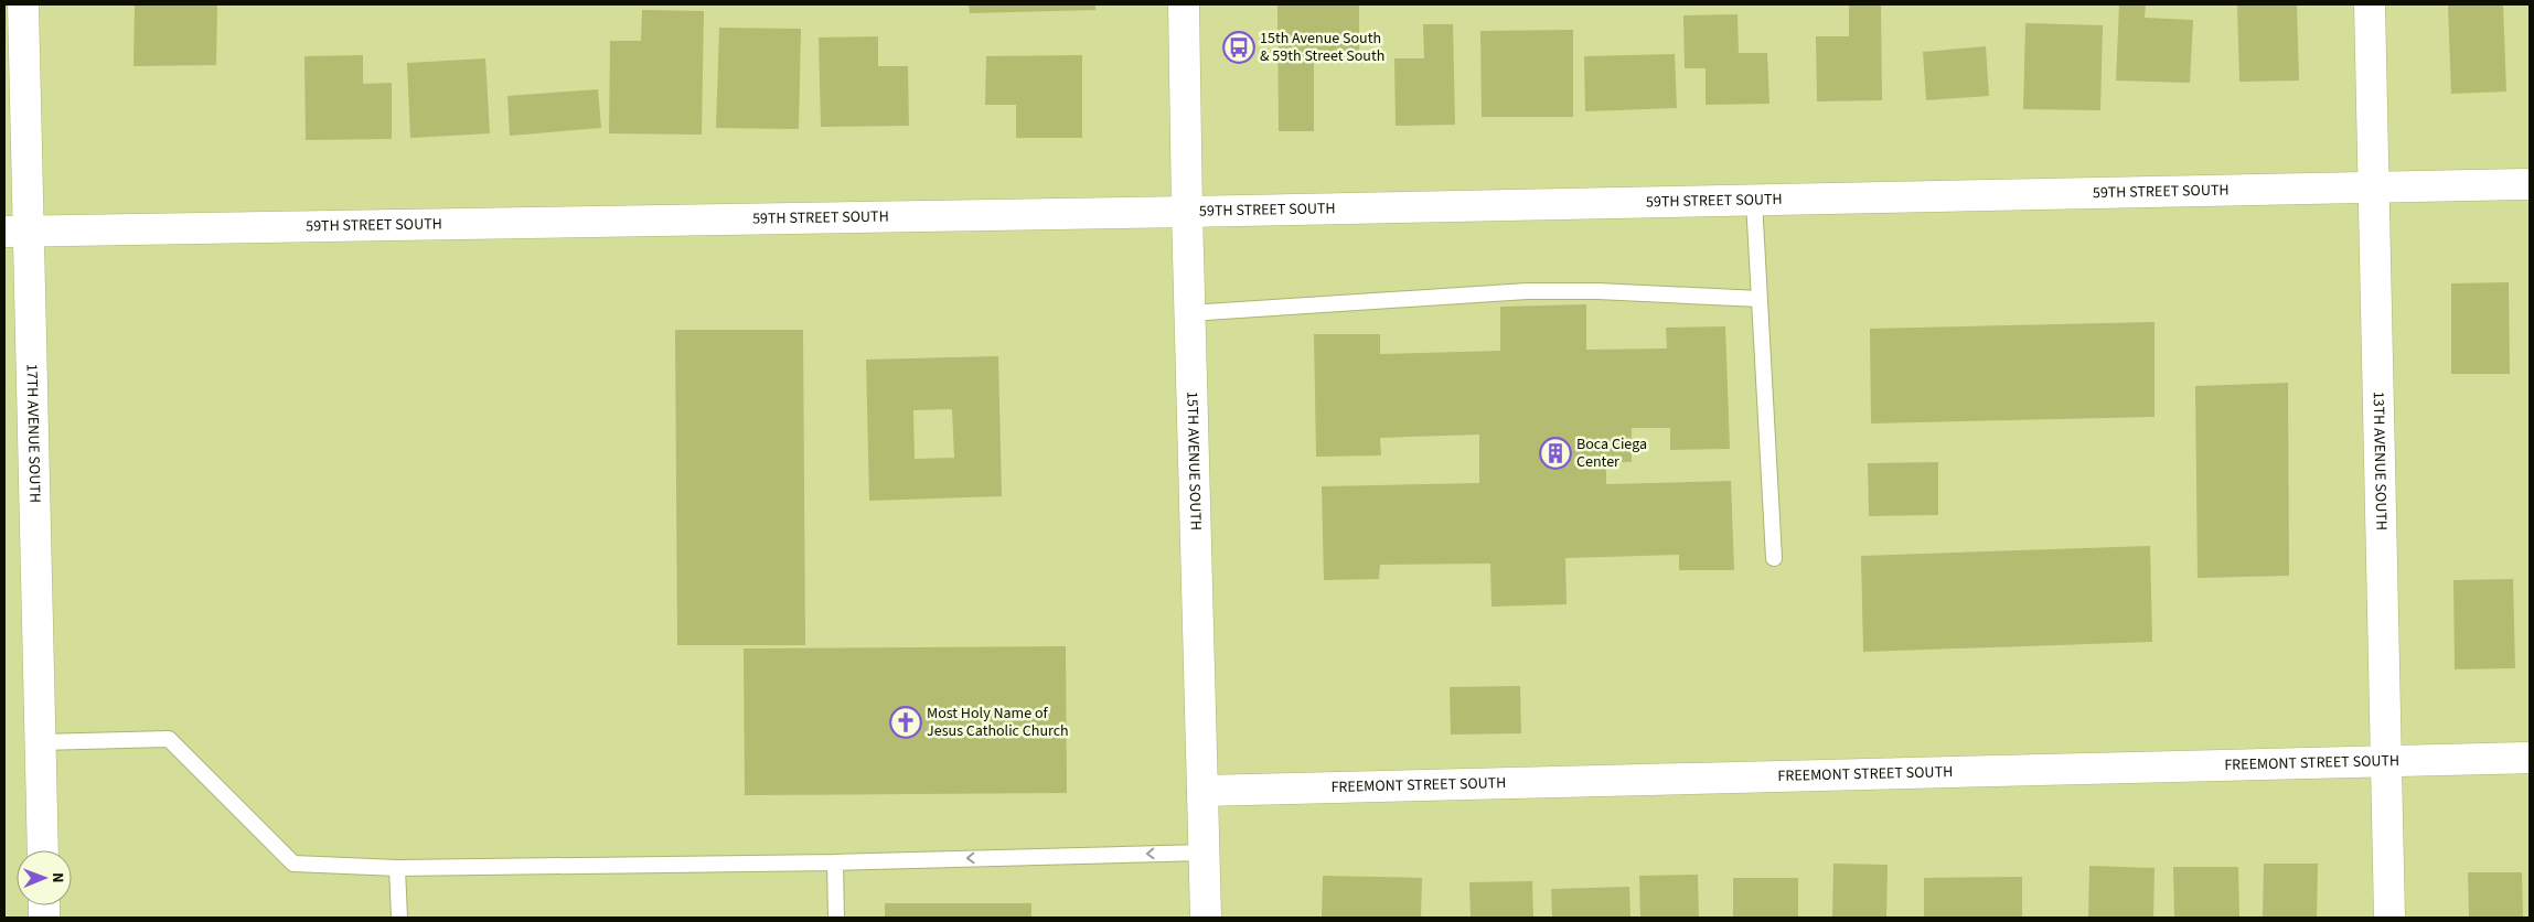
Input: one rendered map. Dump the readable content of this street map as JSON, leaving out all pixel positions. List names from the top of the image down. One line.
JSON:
{"streets":{"street":["59TH STREET SOUTH","17TH AVENUE SOUTH","15TH AVENUE SOUTH","13TH AVENUE SOUTH","FREEMONT STREET SOUTH"]},"crossings":[["59TH STREET SOUTH","17TH AVENUE SOUTH"],["59TH STREET SOUTH","15TH AVENUE SOUTH"],["59TH STREET SOUTH","13TH AVENUE SOUTH"],["15TH AVENUE SOUTH","FREEMONT STREET SOUTH"],["13TH AVENUE SOUTH","FREEMONT STREET SOUTH"]],"places":{"bus stop":["15th Avenue South & 59th Street South"],"building":["Boca Ciega Center"],"church":["Most Holy Name of Jesus Catholic Church"]},"north":"right"}
